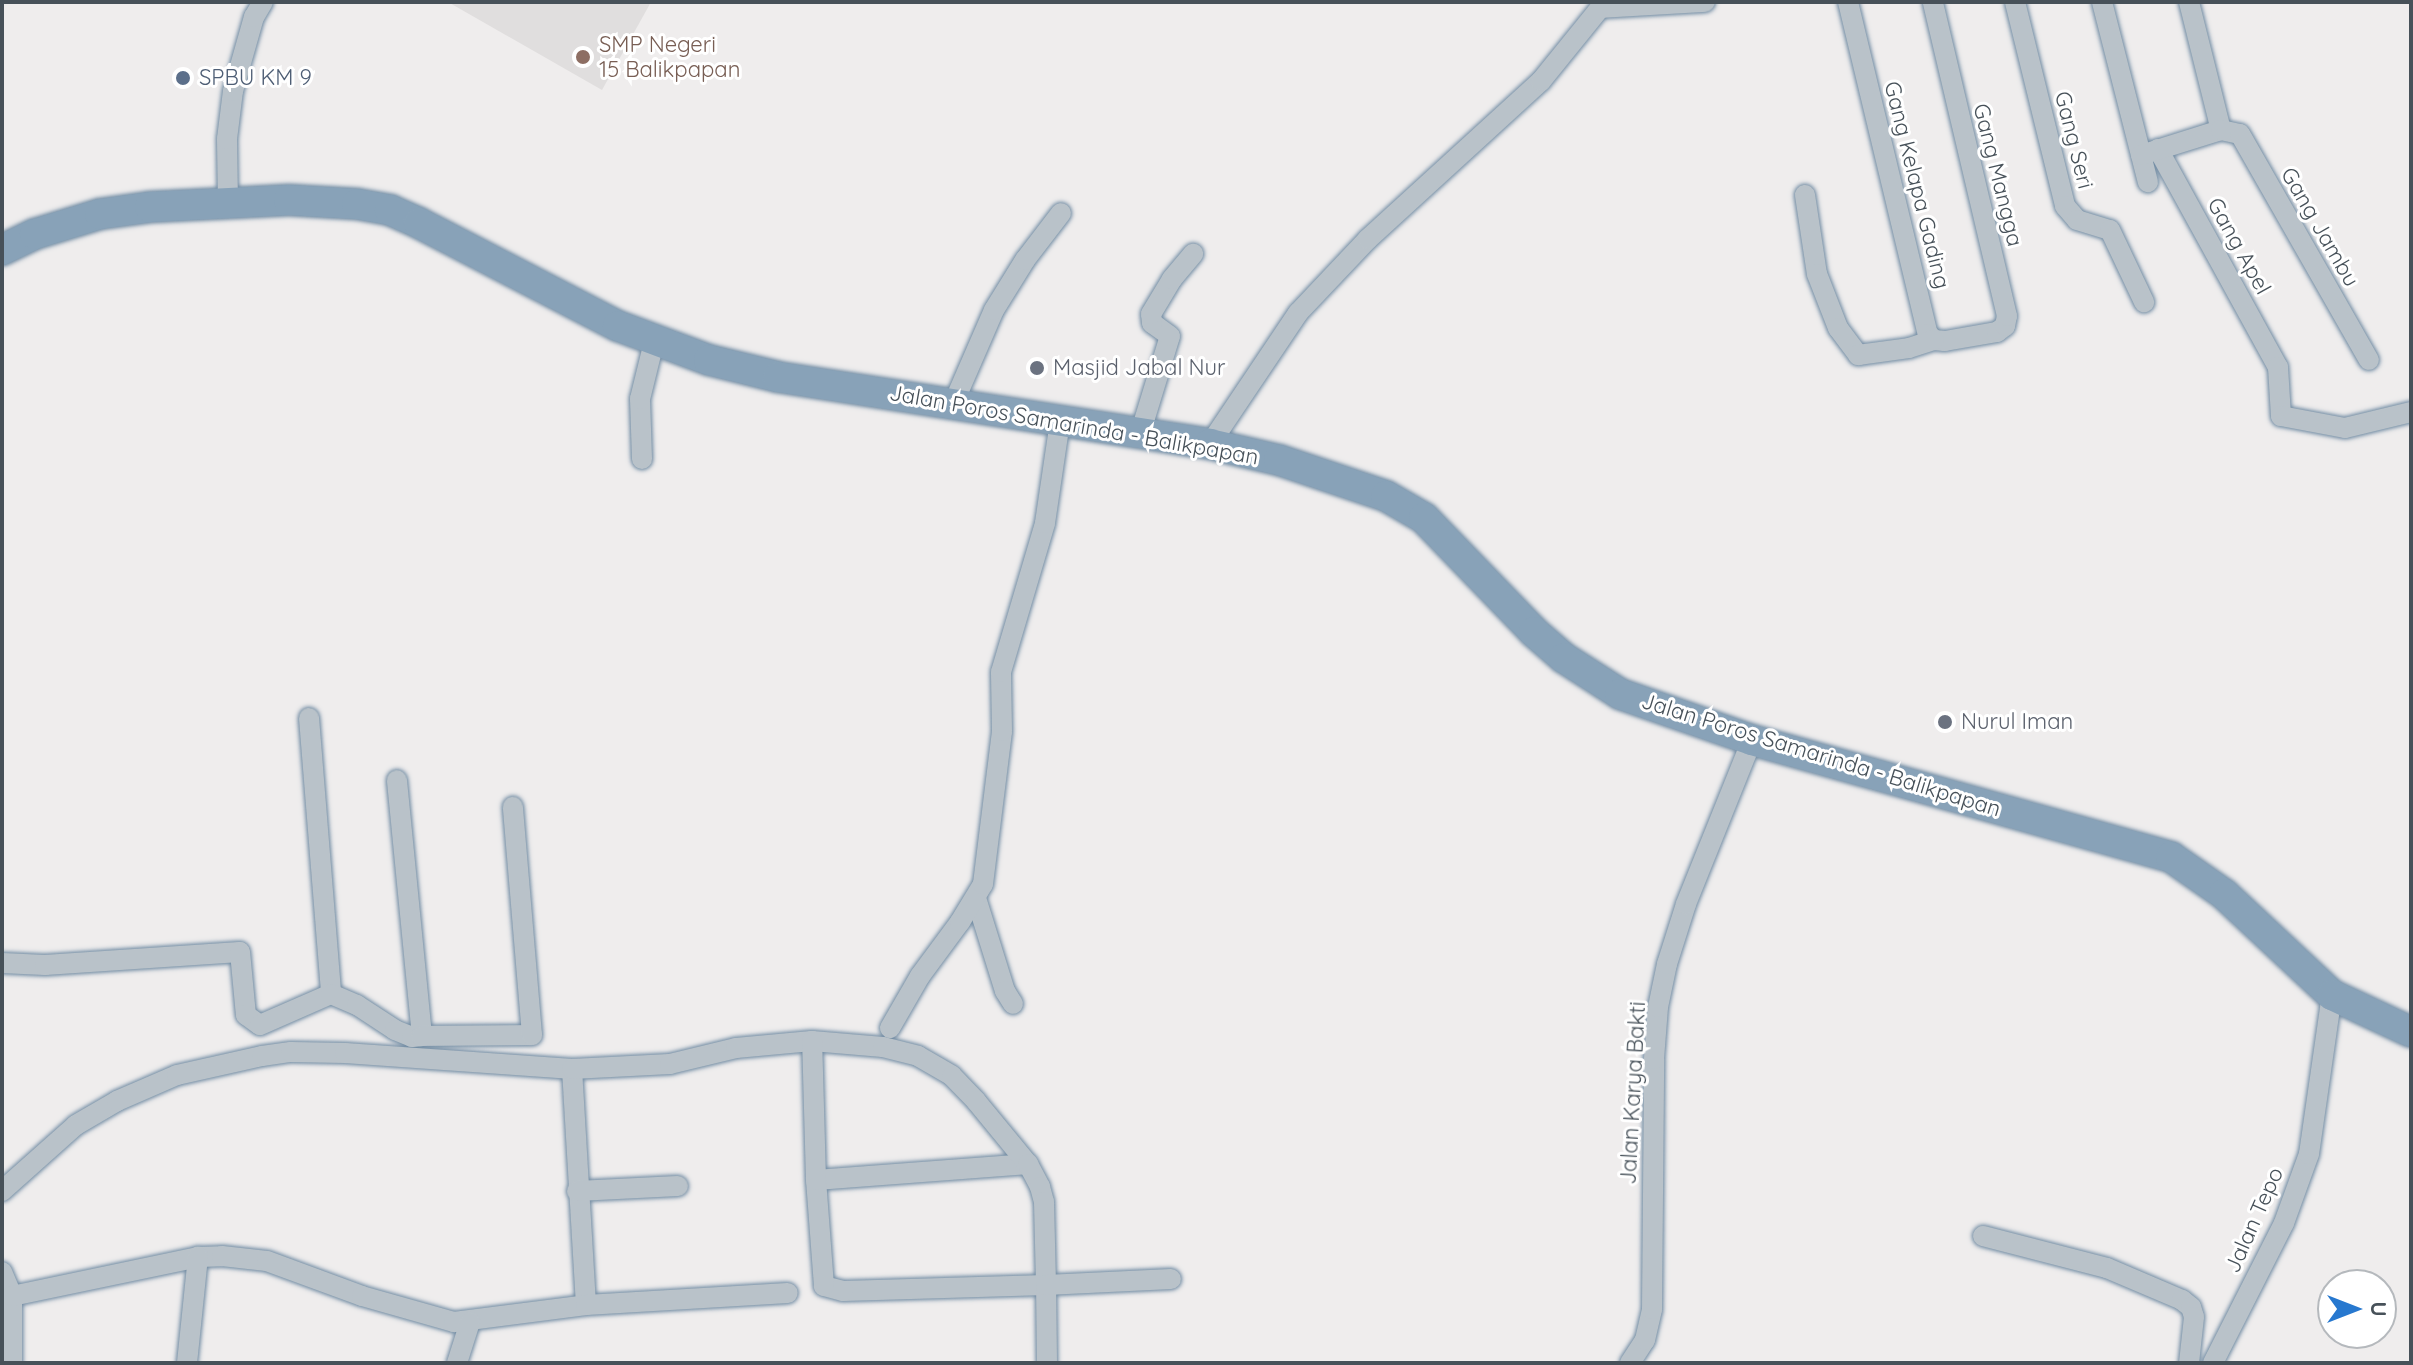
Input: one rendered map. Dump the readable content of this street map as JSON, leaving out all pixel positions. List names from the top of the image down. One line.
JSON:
{"streets":{"highway":["Jalan Poros Samarinda - Balikpapan"],"street":["Gang Seri","Gang Mangga","Gang Kelapa Gading","Gang Jambu","Gang Apel","Jalan Karya Bakti","Jalan Tepo"]},"crossings":[["Gang Mangga","Gang Kelapa Gading"],["Jalan Poros Samarinda - Balikpapan","Jalan Karya Bakti"],["Jalan Poros Samarinda - Balikpapan","Jalan Tepo"]],"places":["SMP Negeri 15 Balikpapan","SPBU KM 9","Masjid Jabal Nur","Nurul Iman"],"north":"right"}
